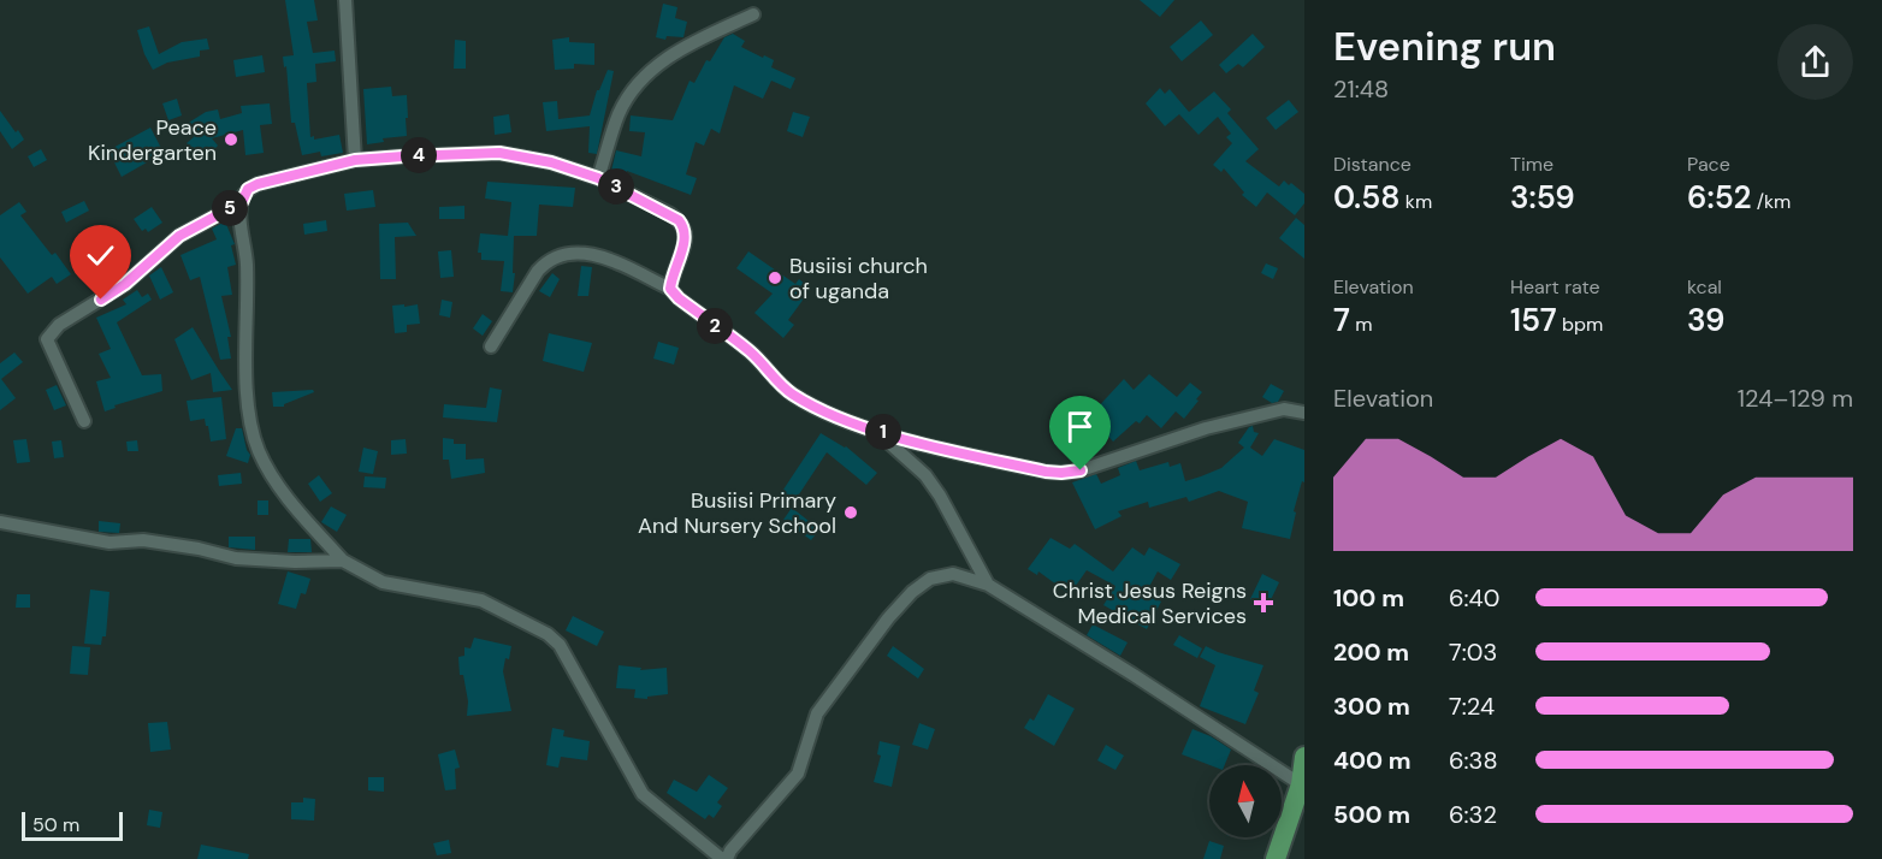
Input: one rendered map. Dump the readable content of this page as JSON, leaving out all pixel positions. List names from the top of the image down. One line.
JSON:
{"places":{"other":["Peace Kindergarten","Busiisi church of uganda","Busiisi Primary And Nursery School"],"health":["Christ Jesus Reigns Medical Services"]},"scale_bar":"50 m","north":"top","page":{"heading":["Evening run","21:48"],"stats":[["Distance","0.58 km"],["Time","3:59"],["Pace","6:52 /km"],["Elevation","7 m"],["Heart rate","157 bpm"],["kcal","39"]],"pins":["4","3","5","2","1"],"chart":["Elevation","124–129 m"],"list":[{"name":"100 m","note":"6:40"},{"name":"200 m","note":"7:03"},{"name":"300 m","note":"7:24"},{"name":"400 m","note":"6:38"},{"name":"500 m","note":"6:32"}],"scale":"50 m"}}
